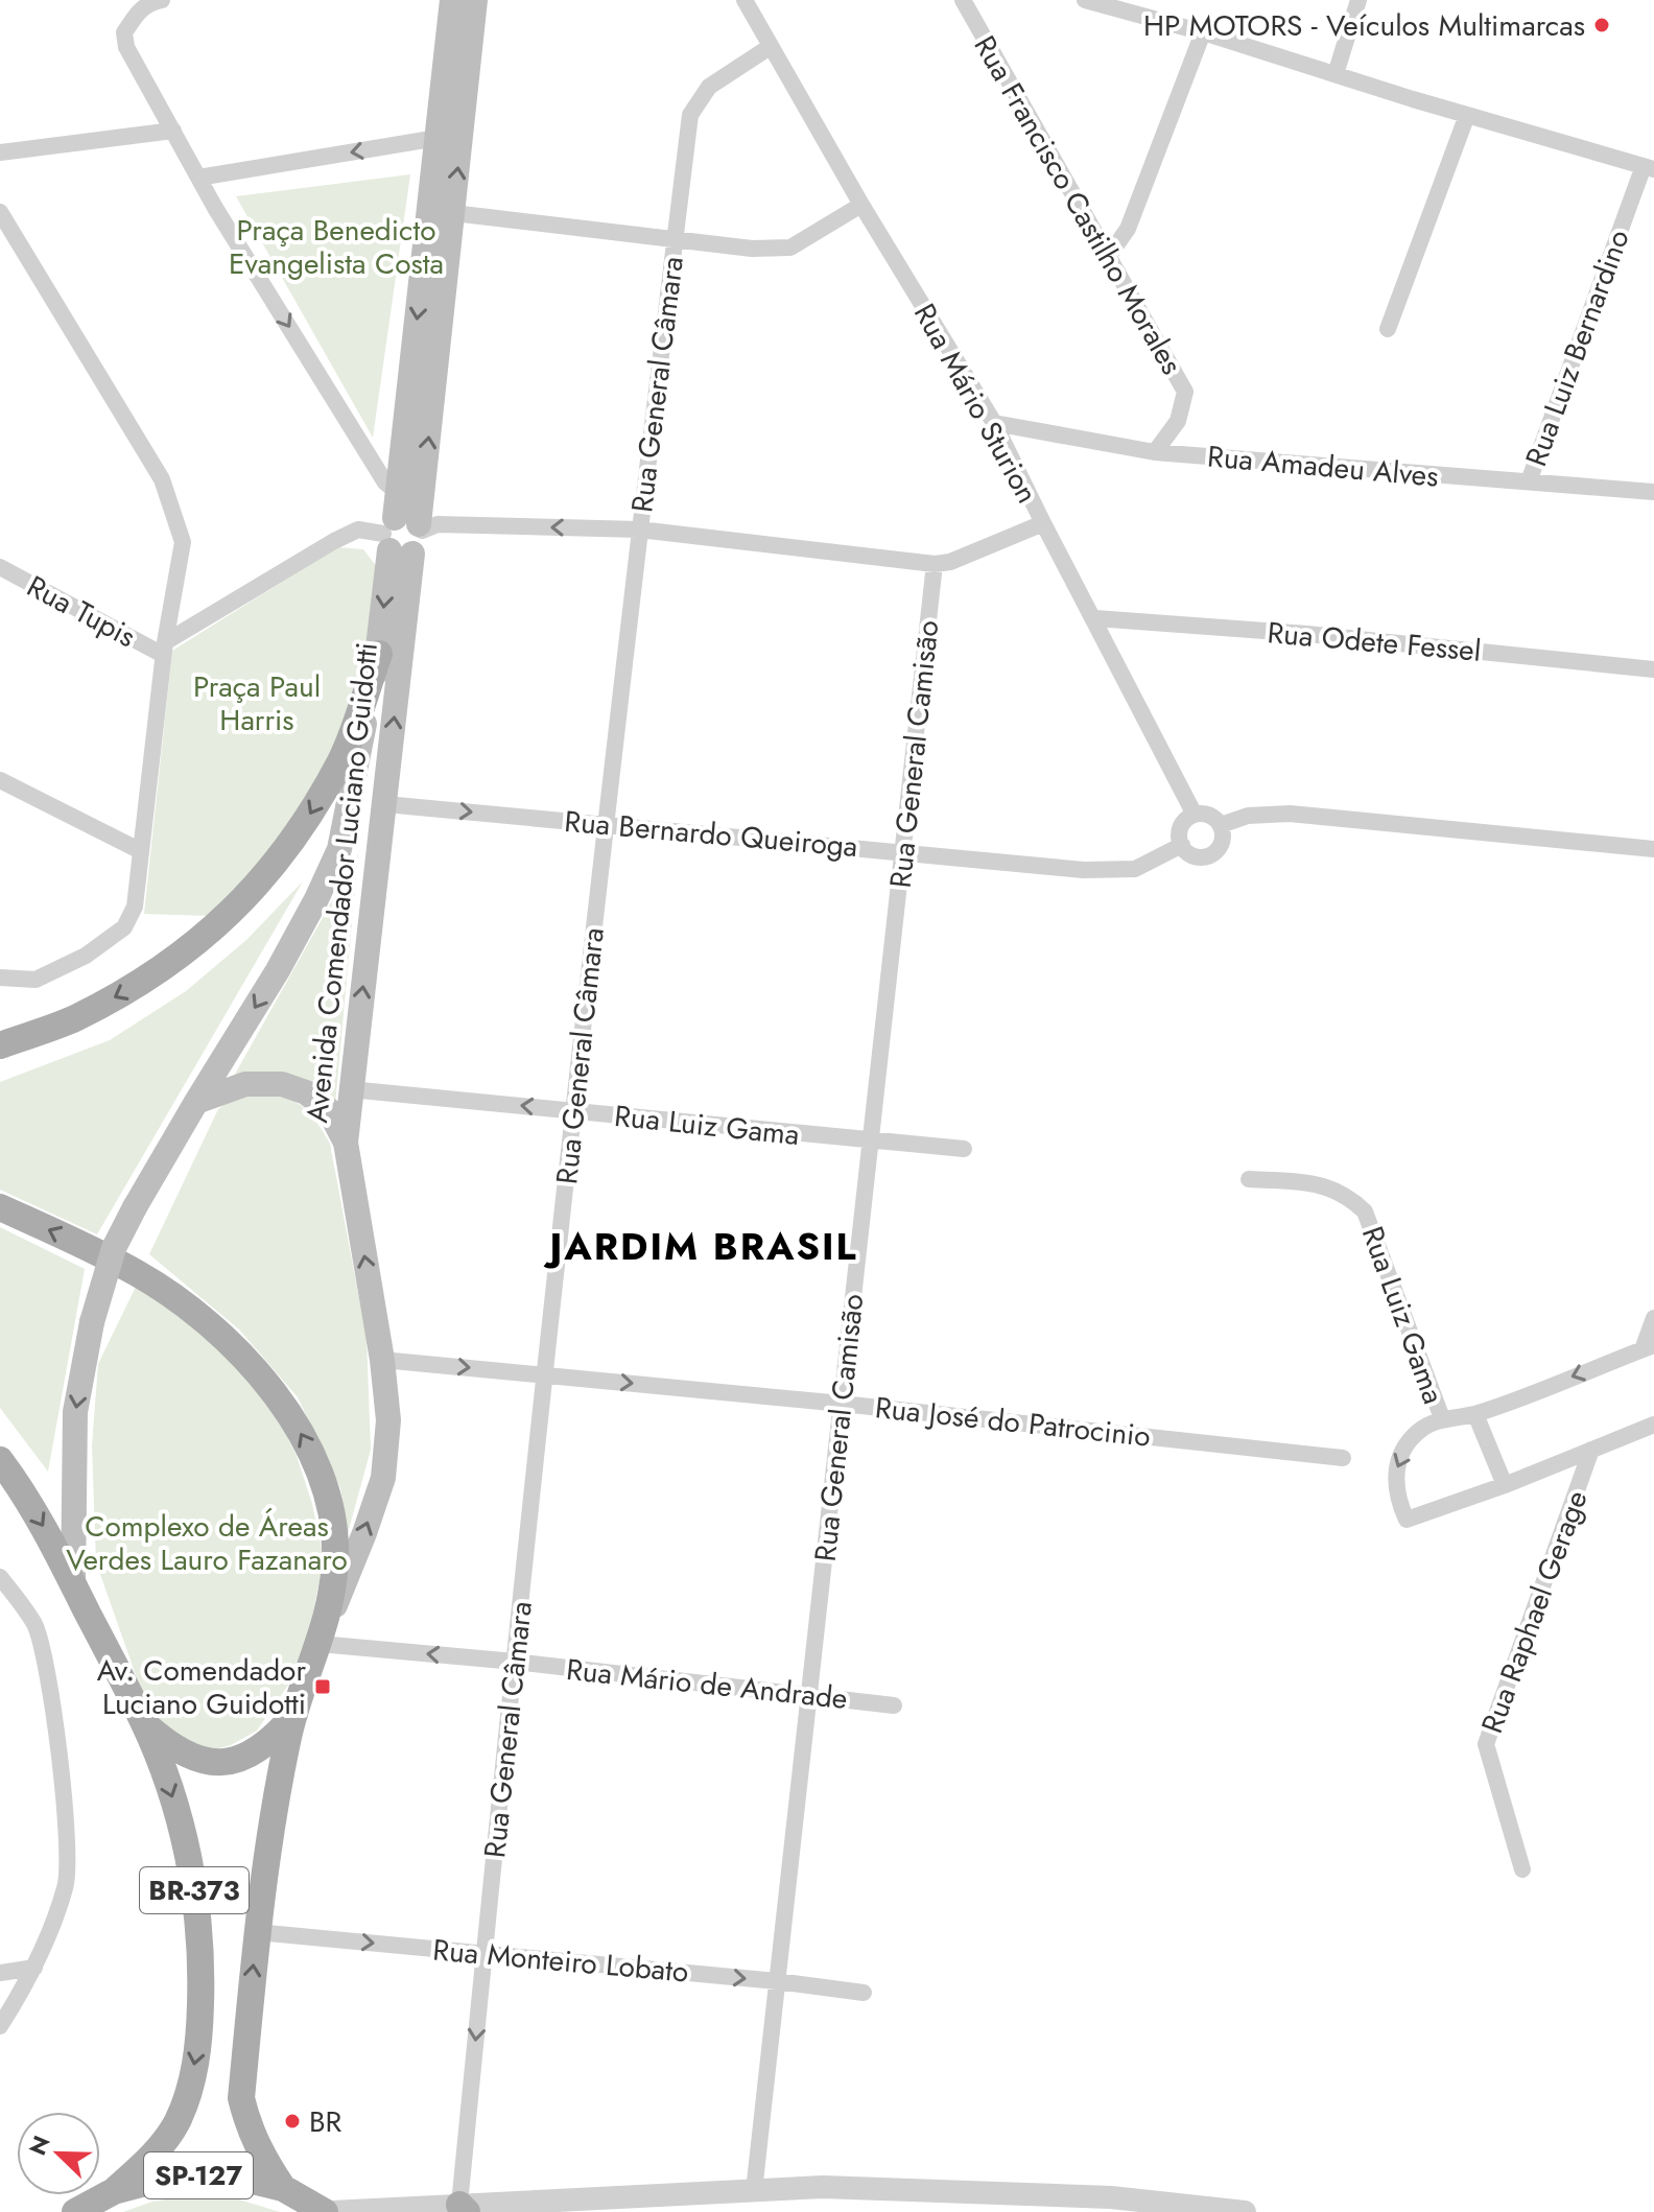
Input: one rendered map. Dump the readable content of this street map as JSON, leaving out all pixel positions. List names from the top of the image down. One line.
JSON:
{"streets":{"main road":["Avenida Comendador Luciano Guidotti","BR-373","SP-127"],"street":["Rua Francisco Castilho Morales","Rua Luiz Bernardino","Rua General Câmara","Rua Mário Sturion","Rua Amadeu Alves","Rua Tupis","Rua Odete Fessel","Rua General Camisão","Rua Bernardo Queiroga","Rua Luiz Gama","Rua José do Patrocinio","Rua Raphael Gerage","Rua Mário de Andrade","Rua Monteiro Lobato"]},"crossings":[["Rua Francisco Castilho Morales","Rua Amadeu Alves"],["Rua Luiz Bernardino","Rua Amadeu Alves"],["Rua General Câmara","Rua Mário Sturion"],["Rua General Câmara","Rua Bernardo Queiroga"],["Rua General Câmara","Rua Luiz Gama"],["Rua General Câmara","Rua José do Patrocinio"],["Rua General Câmara","Rua Mário de Andrade"],["Rua General Câmara","Rua Monteiro Lobato"],["Rua Mário Sturion","Rua Amadeu Alves"],["Rua Mário Sturion","Rua Odete Fessel"],["Rua Mário Sturion","Rua Bernardo Queiroga"],["Rua General Camisão","Rua Bernardo Queiroga"],["Rua General Camisão","Rua Luiz Gama"],["Rua General Camisão","Rua José do Patrocinio"],["Rua General Camisão","Rua Mário de Andrade"],["Rua General Camisão","Rua Monteiro Lobato"],["Rua Bernardo Queiroga","Avenida Comendador Luciano Guidotti"],["Avenida Comendador Luciano Guidotti","Rua Luiz Gama"],["Avenida Comendador Luciano Guidotti","Rua José do Patrocinio"],["Avenida Comendador Luciano Guidotti","Rua Mário de Andrade"],["Avenida Comendador Luciano Guidotti","BR-373"],["Avenida Comendador Luciano Guidotti","Rua Monteiro Lobato"],["Avenida Comendador Luciano Guidotti","SP-127"],["Rua Mário de Andrade","BR-373"]],"one_way":["Rua José do Patrocinio","Rua Monteiro Lobato"],"districts":["JARDIM BRASIL"],"parks":["Praça Benedicto Evangelista Costa","Praça Paul Harris","Complexo de Áreas Verdes Lauro Fazanaro"],"places":{"other":["HP MOTORS - Veículos Multimarcas","BR"],"transit":["Av. Comendador Luciano Guidotti"]},"north":"top left"}
